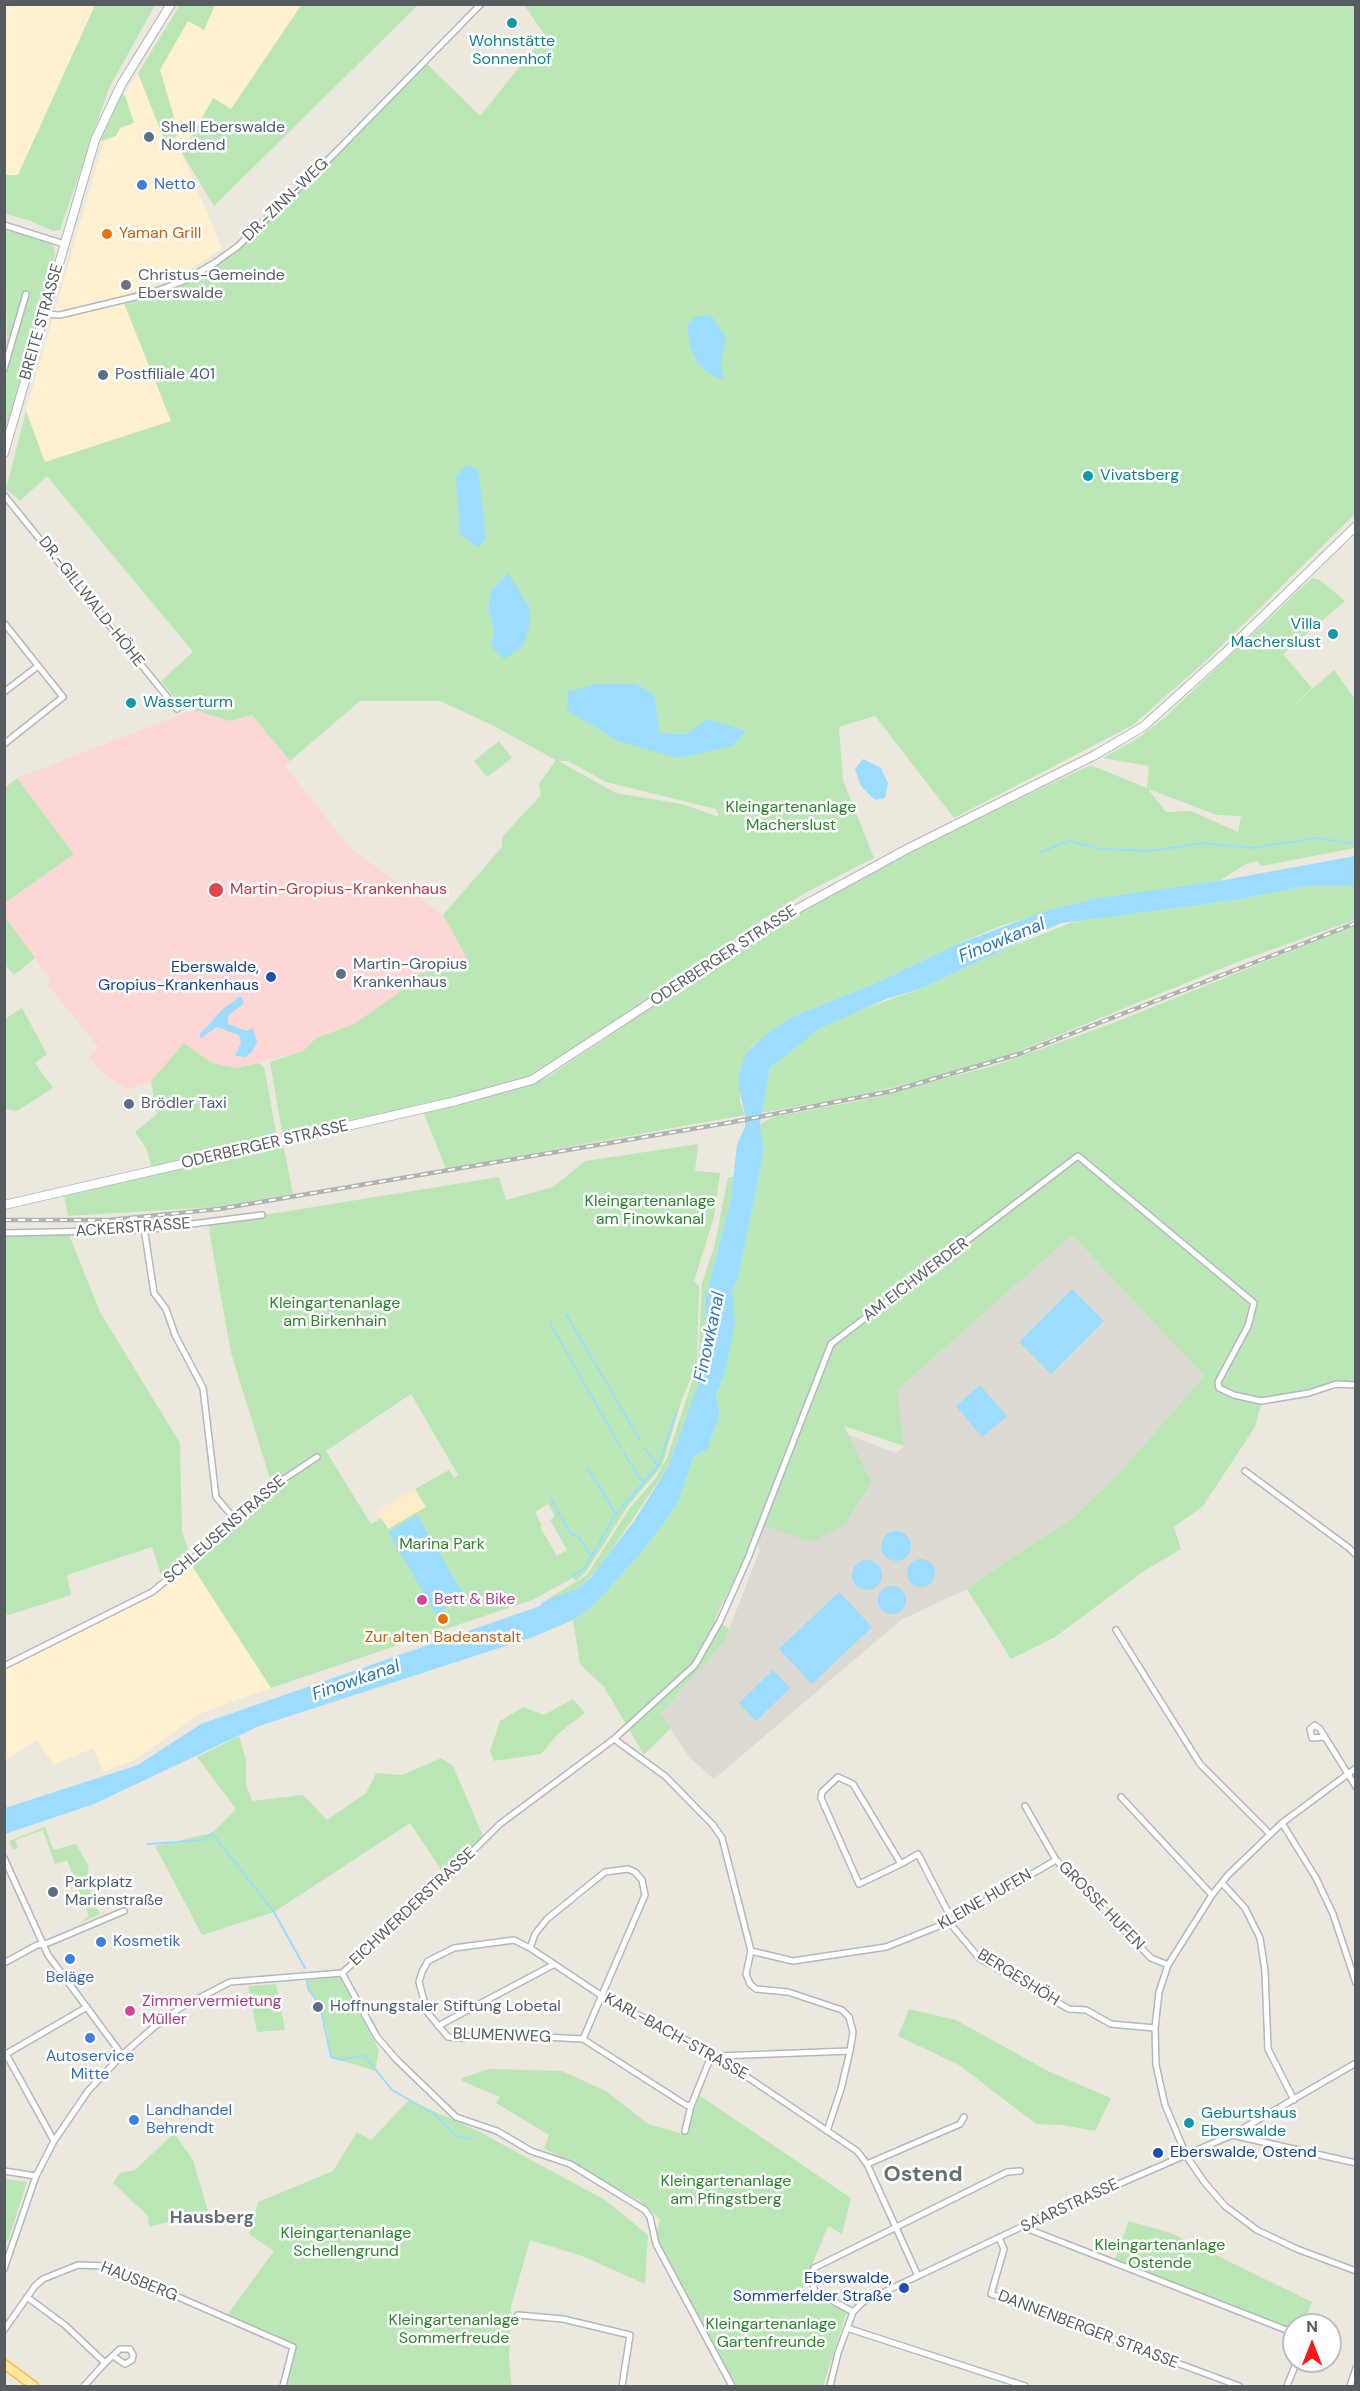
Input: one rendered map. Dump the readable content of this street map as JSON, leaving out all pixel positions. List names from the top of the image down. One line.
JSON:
{"streets":{"main road":["BREITE STRASSE","ODERBERGER STRASSE"],"street":["DR.-ZINN-WEG","DR.-GILLWALD-HÖHE","ACKERSTRASSE","AM EICHWERDER","SCHLEUSENSTRASSE","KLEINE HUFEN","GROSSE HUFEN","EICHWERDERSTRASSE","BERGESHÖH","BLUMENWEG","KARL-BACH-STRASSE","SAARSTRASSE","HAUSBERG","DANNENBERGER STRASSE"]},"crossings":[["DR.-ZINN-WEG","BREITE STRASSE"],["AM EICHWERDER","EICHWERDERSTRASSE"],["KLEINE HUFEN","GROSSE HUFEN"],["KLEINE HUFEN","BERGESHÖH"],["BLUMENWEG","KARL-BACH-STRASSE"],["KARL-BACH-STRASSE","SAARSTRASSE"],["SAARSTRASSE","DANNENBERGER STRASSE"]],"districts":["Ostend","Hausberg"],"water":["Finowkanal"],"parks":["Kleingartenanlage Macherslust","Kleingartenanlage am Finowkanal","Kleingartenanlage am Birkenhain","Marina Park","Kleingartenanlage am Pfingstberg","Kleingartenanlage Schellengrund","Kleingartenanlage Ostende","Kleingartenanlage Sommerfreude","Kleingartenanlage Gartenfreunde"],"places":["Wohnstätte Sonnenhof","Shell Eberswalde Nordend","Netto","Yaman Grill","Christus-Gemeinde Eberswalde","Postfiliale 401","Vivatsberg","Villa Macherslust","Wasserturm","Martin-Gropius-Krankenhaus","Martin-Gropius Krankenhaus","Eberswalde, Gropius-Krankenhaus","Brödler Taxi","Bett & Bike","Zur alten Badeanstalt","Parkplatz Marienstraße","Kosmetik","Beläge","Hoffnungstaler Stiftung Lobetal","Zimmervermietung Müller","Autoservice Mitte","Landhandel Behrendt","Geburtshaus Eberswalde","Eberswalde, Ostend","Eberswalde, Sommerfelder Straße"],"north":"top"}
